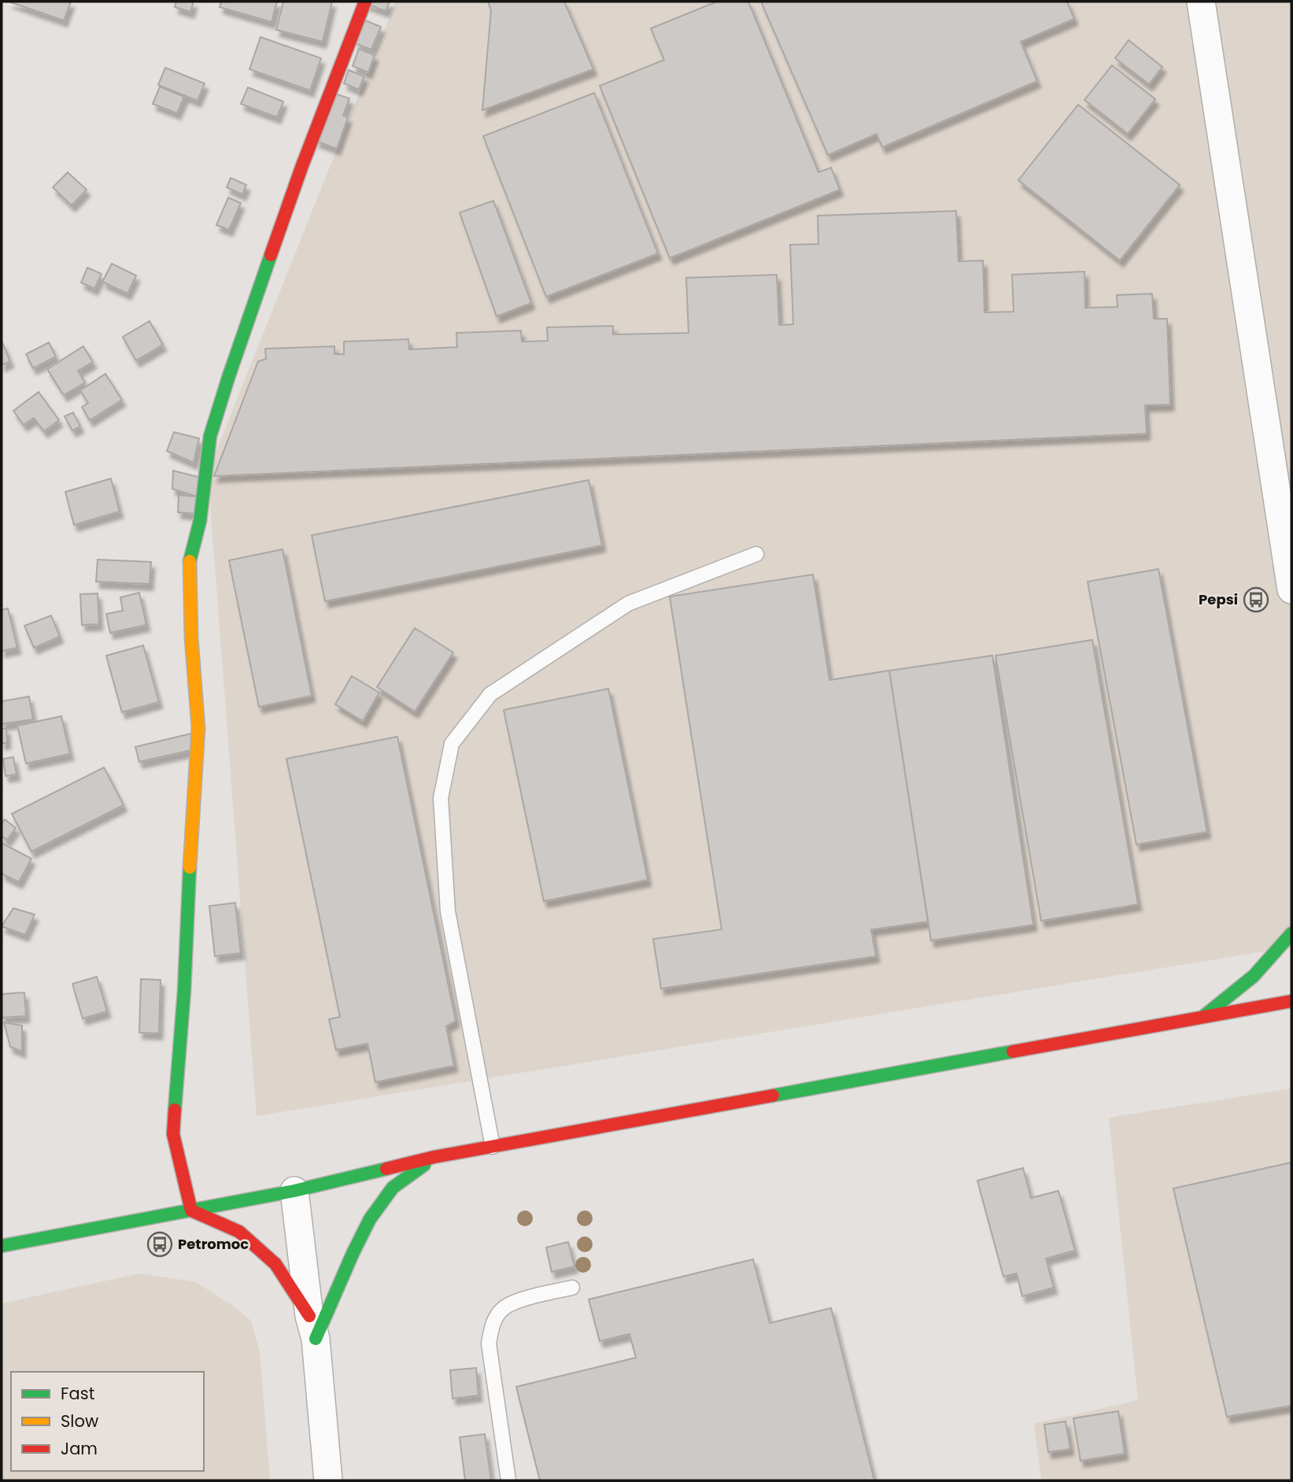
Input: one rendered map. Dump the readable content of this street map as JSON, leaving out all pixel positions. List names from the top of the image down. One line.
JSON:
{"places":{"bus stop":["Pepsi","Petromoc"]},"legend":["Fast","Slow","Jam"]}
